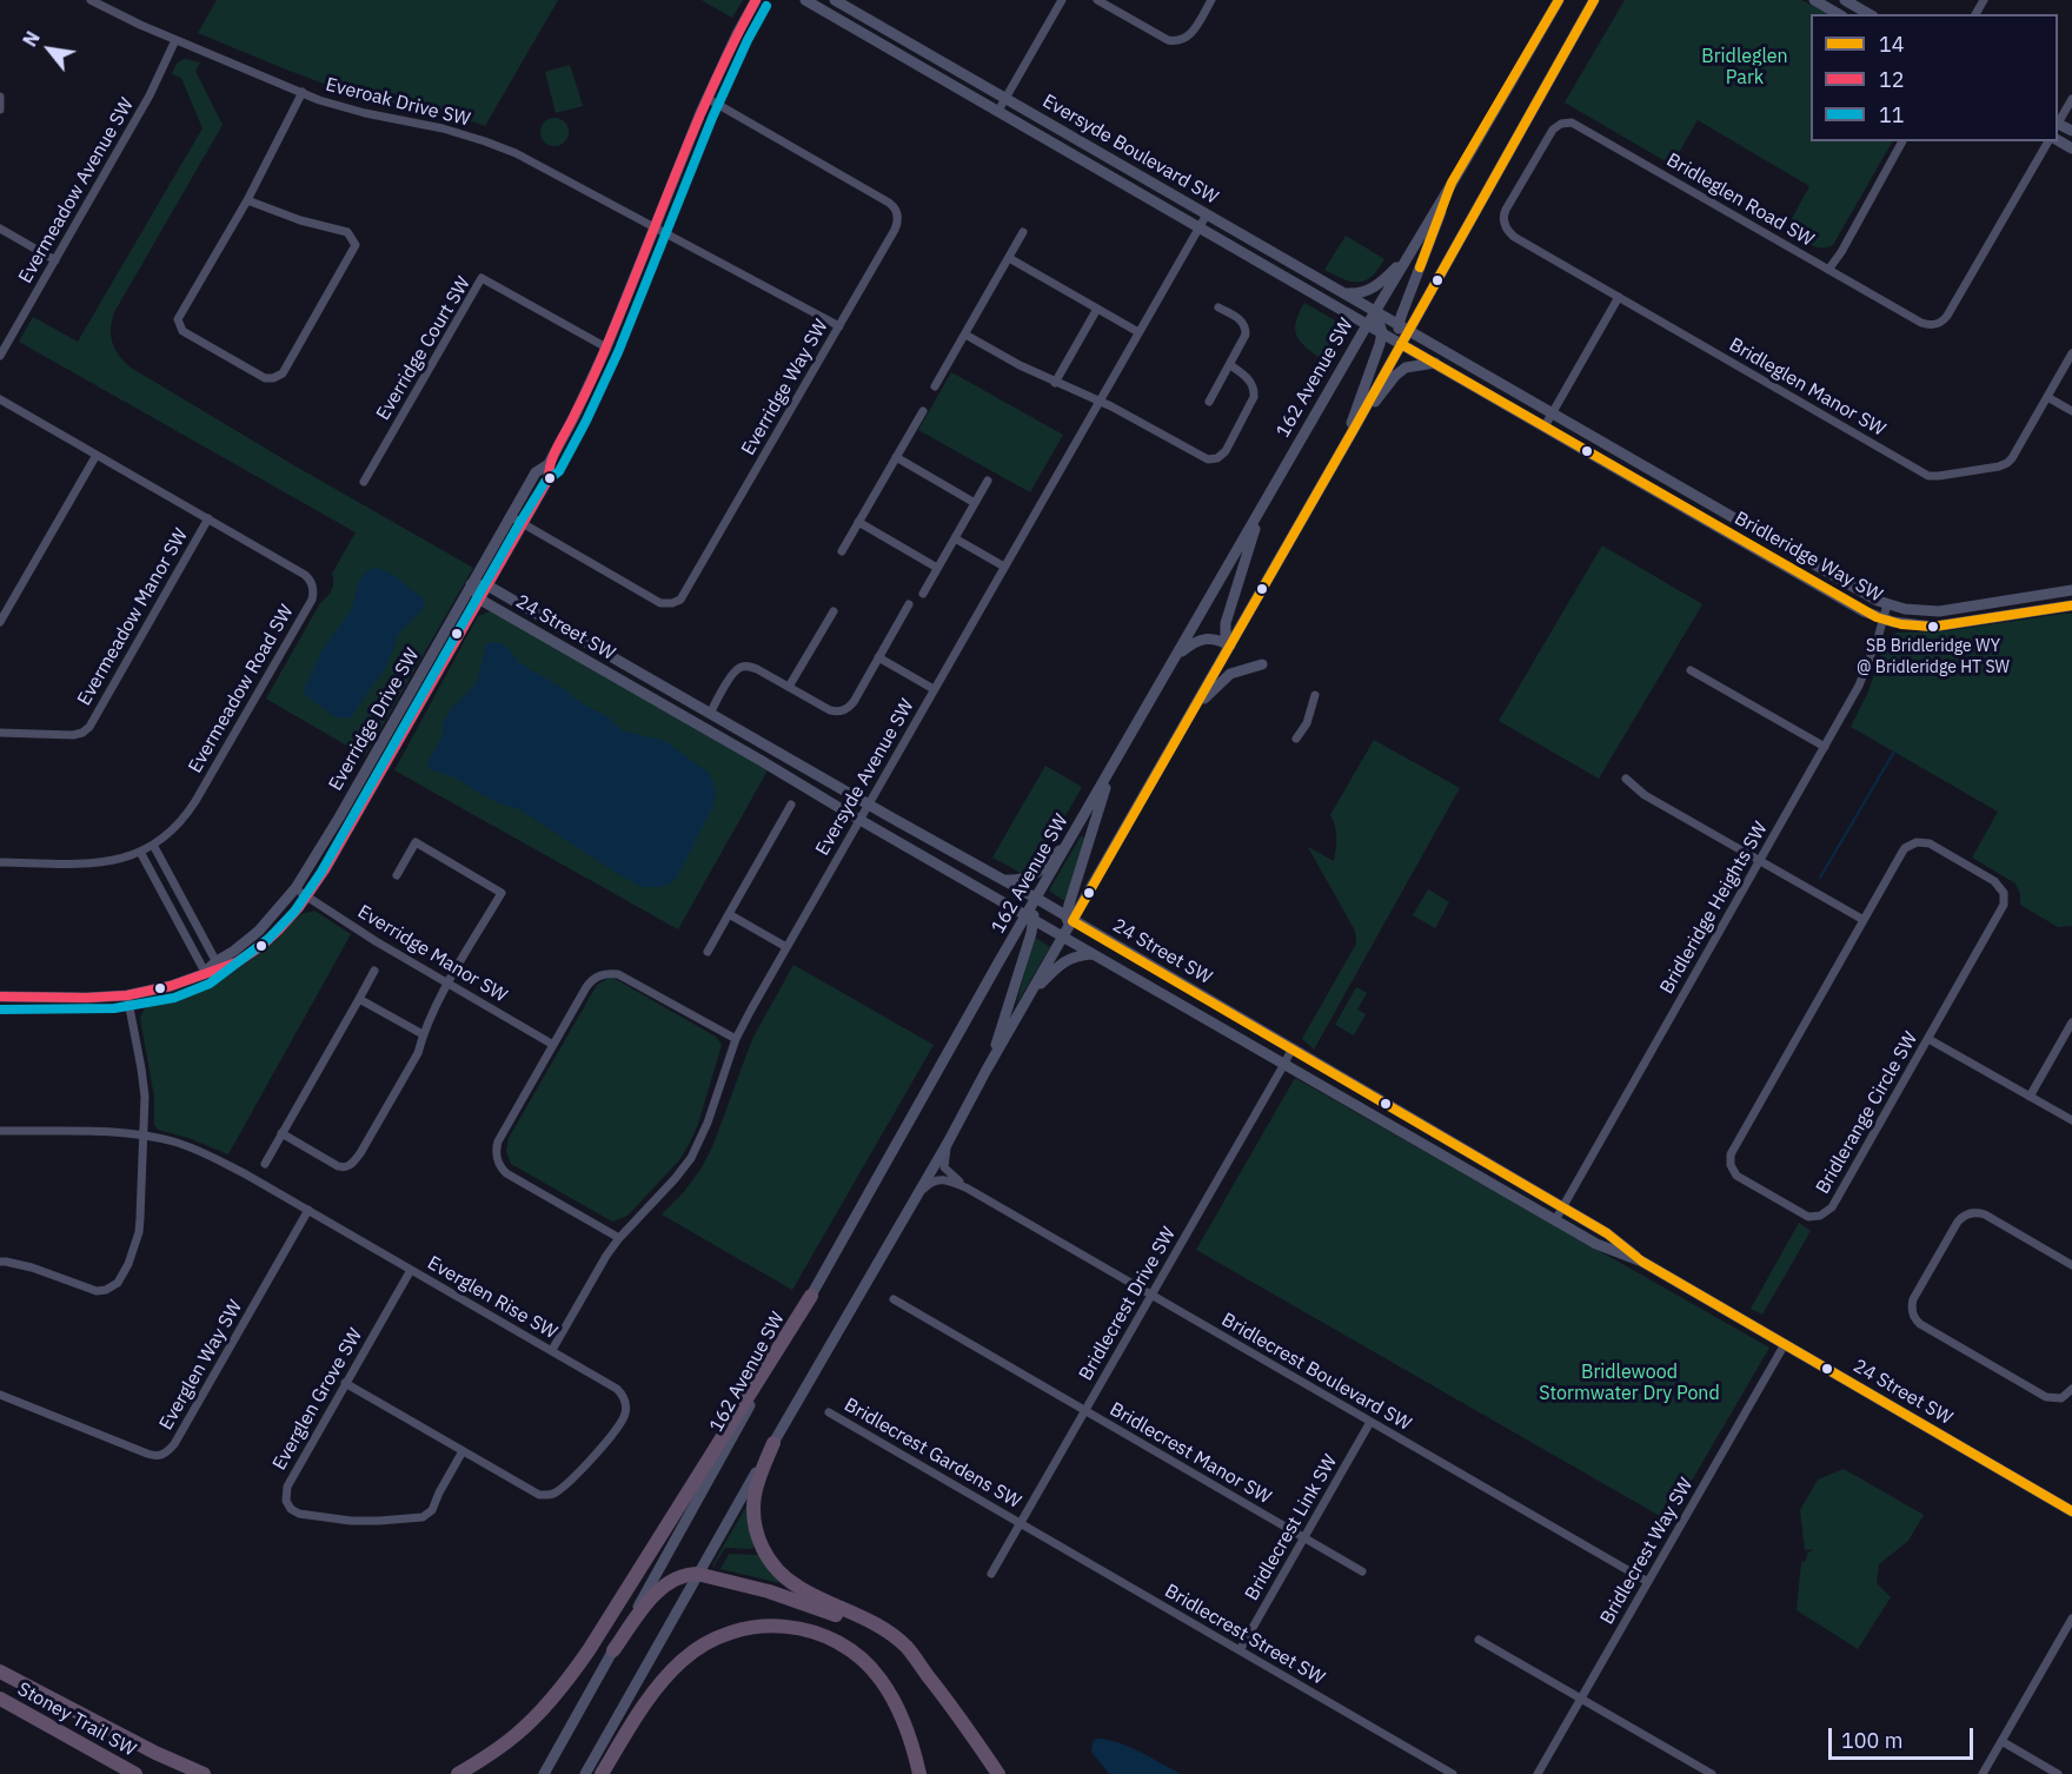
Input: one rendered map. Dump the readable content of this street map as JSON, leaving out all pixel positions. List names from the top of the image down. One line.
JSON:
{"streets":{"highway":["Stoney Trail SW"],"street":["Everoak Drive SW","Eversyde Boulevard SW","Evermeadow Avenue SW","Bridleglen Road SW","Everridge Court SW","162 Avenue SW","Everridge Way SW","Bridleglen Manor SW","Bridleridge Way SW","Evermeadow Manor SW","24 Street SW","Evermeadow Road SW","Everridge Drive SW","Eversyde Avenue SW","Bridleridge Heights SW","Everridge Manor SW","Bridlerange Circle SW","Everglen Rise SW","Bridlecrest Drive SW","Everglen Way SW","Bridlecrest Boulevard SW","Everglen Grove SW","Bridlecrest Gardens SW","Bridlecrest Manor SW","Bridlecrest Link SW","Bridlecrest Way SW","Bridlecrest Street SW"]},"crossings":[["Everoak Drive SW","Evermeadow Avenue SW"],["Everoak Drive SW","Everridge Way SW"],["Everoak Drive SW","Everridge Drive SW"],["Eversyde Boulevard SW","162 Avenue SW"],["Eversyde Boulevard SW","Bridleridge Way SW"],["Eversyde Boulevard SW","Eversyde Avenue SW"],["Bridleglen Road SW","Bridleglen Manor SW"],["Everridge Court SW","Everridge Drive SW"],["162 Avenue SW","Bridleridge Way SW"],["162 Avenue SW","24 Street SW"],["Everridge Way SW","Everridge Drive SW"],["Bridleridge Way SW","Bridleridge Heights SW"],["Evermeadow Manor SW","Evermeadow Road SW"],["24 Street SW","Everridge Drive SW"],["24 Street SW","Eversyde Avenue SW"],["24 Street SW","Bridleridge Heights SW"],["24 Street SW","Bridlecrest Drive SW"],["24 Street SW","Bridlecrest Way SW"],["Everridge Drive SW","Everridge Manor SW"],["Eversyde Avenue SW","Everglen Rise SW"],["Everglen Rise SW","Everglen Way SW"],["Everglen Rise SW","Everglen Grove SW"],["Bridlecrest Drive SW","Bridlecrest Boulevard SW"],["Bridlecrest Drive SW","Bridlecrest Gardens SW"],["Bridlecrest Drive SW","Bridlecrest Manor SW"],["Bridlecrest Drive SW","Bridlecrest Street SW"],["Bridlecrest Boulevard SW","Bridlecrest Link SW"],["Bridlecrest Boulevard SW","Bridlecrest Way SW"],["Bridlecrest Gardens SW","Bridlecrest Street SW"],["Bridlecrest Manor SW","Bridlecrest Link SW"],["Bridlecrest Link SW","Bridlecrest Street SW"]],"parks":["Bridleglen Park","Bridlewood Stormwater Dry Pond"],"places":["SB Bridleridge WY @ Bridleridge HT SW"],"lines":["transit line 14","transit line 12","transit line 11"],"legend":["14","12","11"],"scale_bar":"100 m","north":"top left"}
